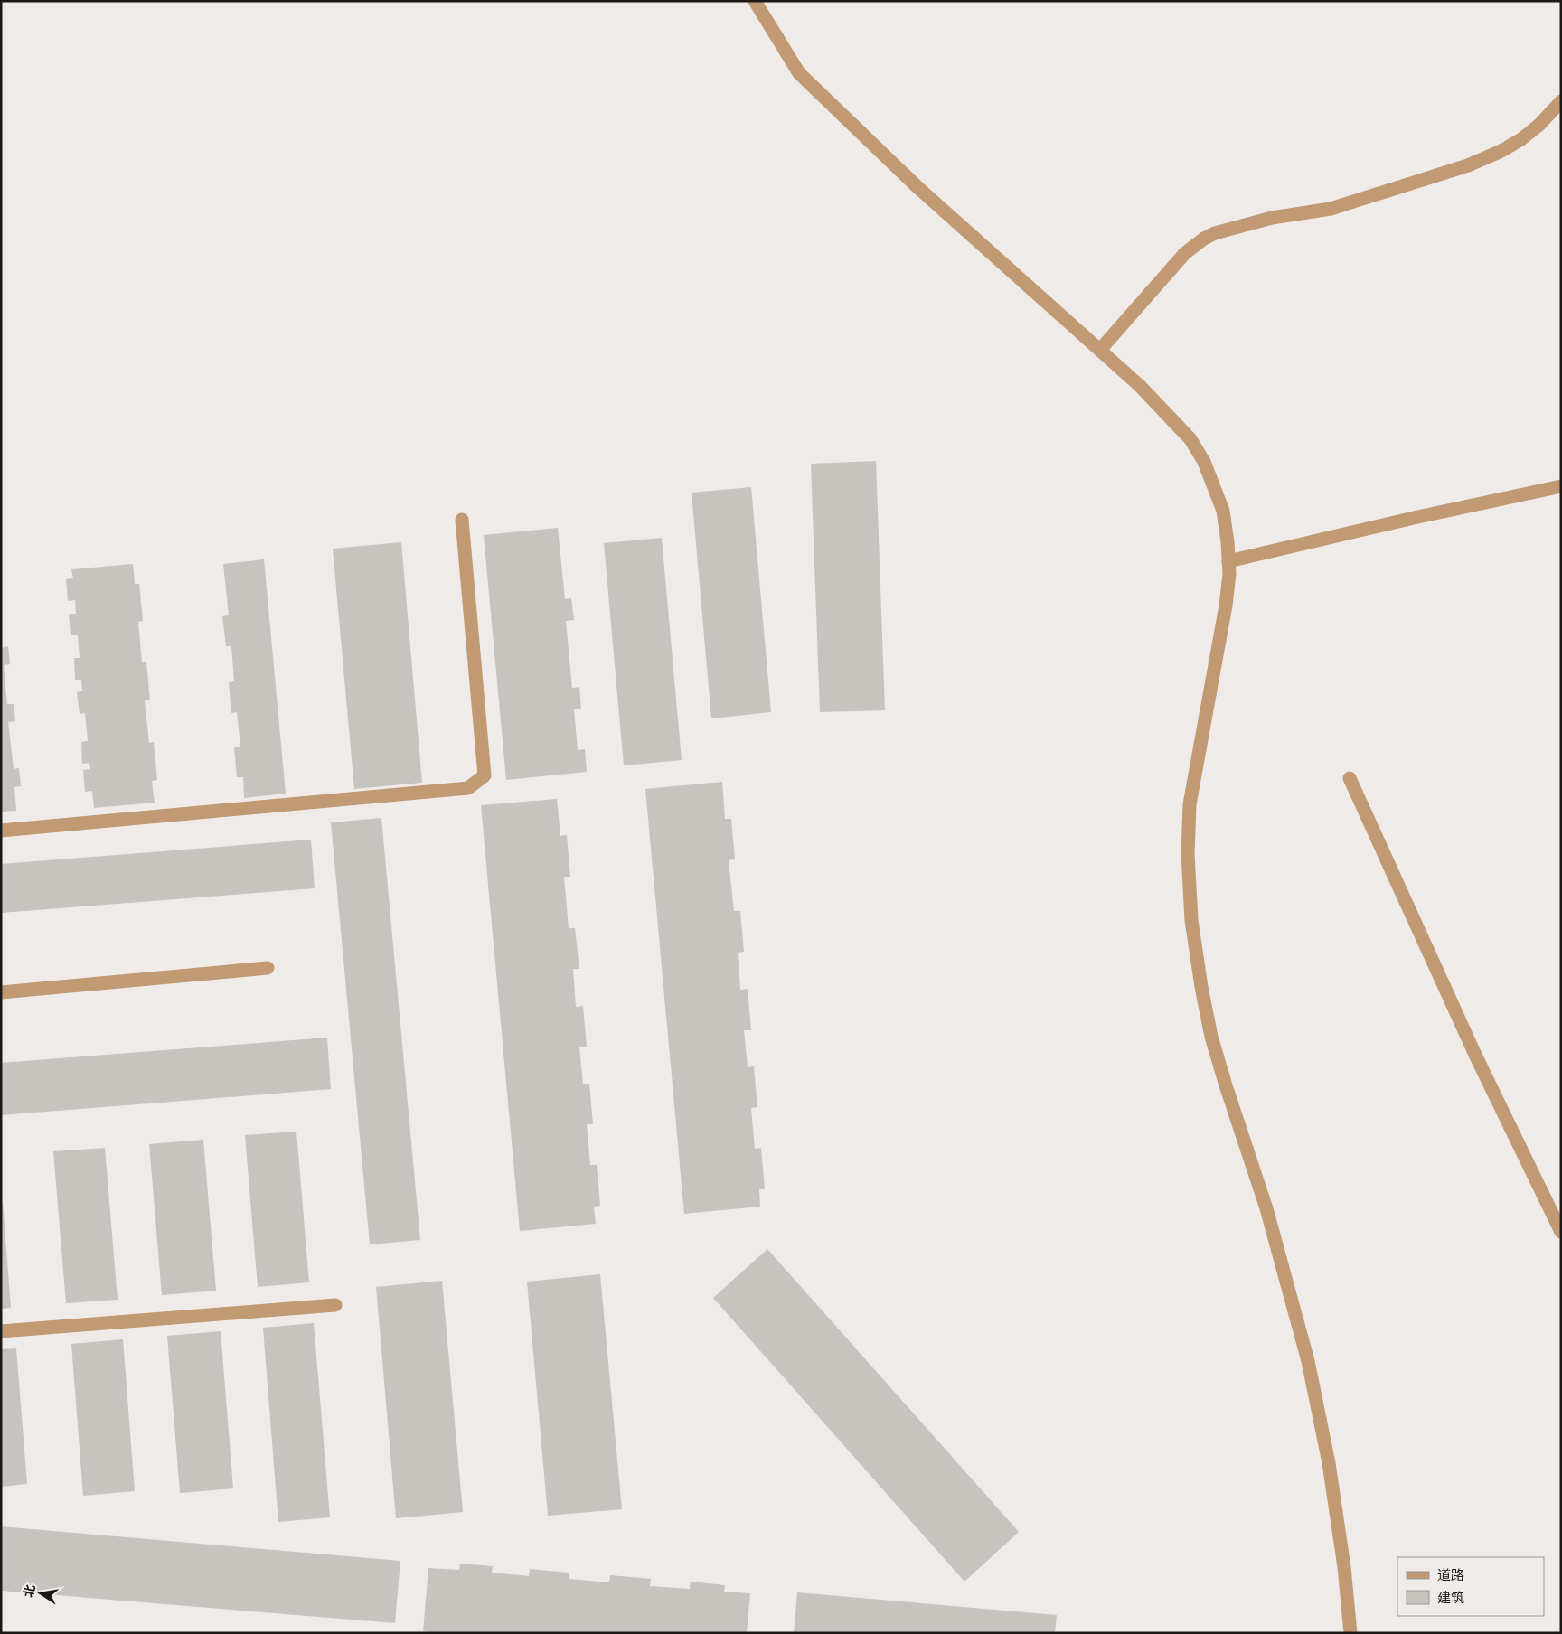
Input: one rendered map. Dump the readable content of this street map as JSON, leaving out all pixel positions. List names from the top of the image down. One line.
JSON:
{"legend":["道路","建筑"],"north":"left"}
